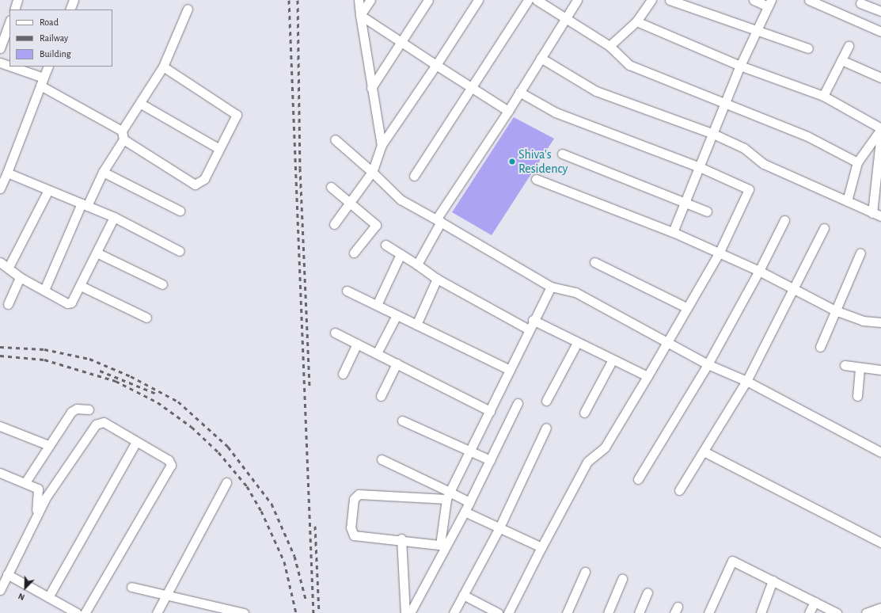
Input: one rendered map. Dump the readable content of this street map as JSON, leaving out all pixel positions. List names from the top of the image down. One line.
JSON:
{"places":["Shiva's Residency"],"legend":["Road","Railway","Building"],"north":"bottom left"}
